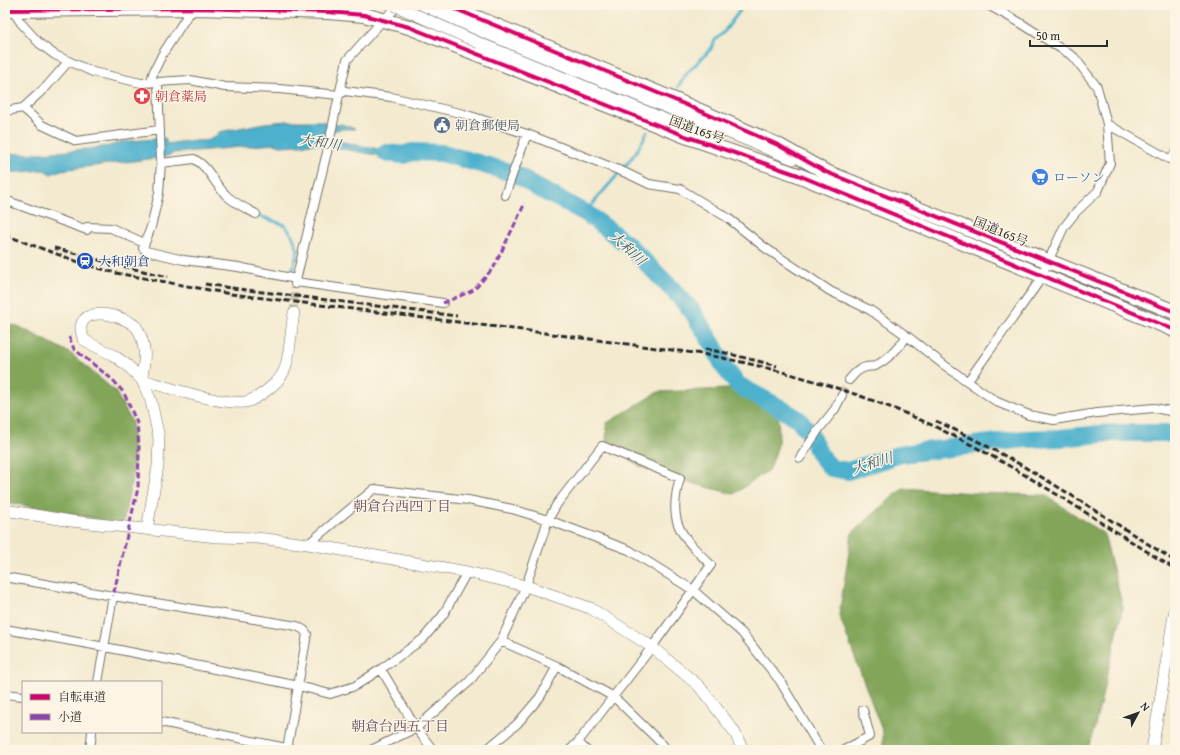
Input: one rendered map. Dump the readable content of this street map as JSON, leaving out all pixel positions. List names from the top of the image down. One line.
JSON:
{"streets":{"highway":["国道165号"]},"districts":["朝倉台西四丁目","朝倉台西五丁目"],"water":["大和川"],"places":{"pharmacy":["朝倉薬局"],"public building":["朝倉郵便局"],"supermarket":["ローソン"],"station":["大和朝倉"]},"legend":["自転車道","小道"],"scale_bar":"50 m","north":"top right"}
